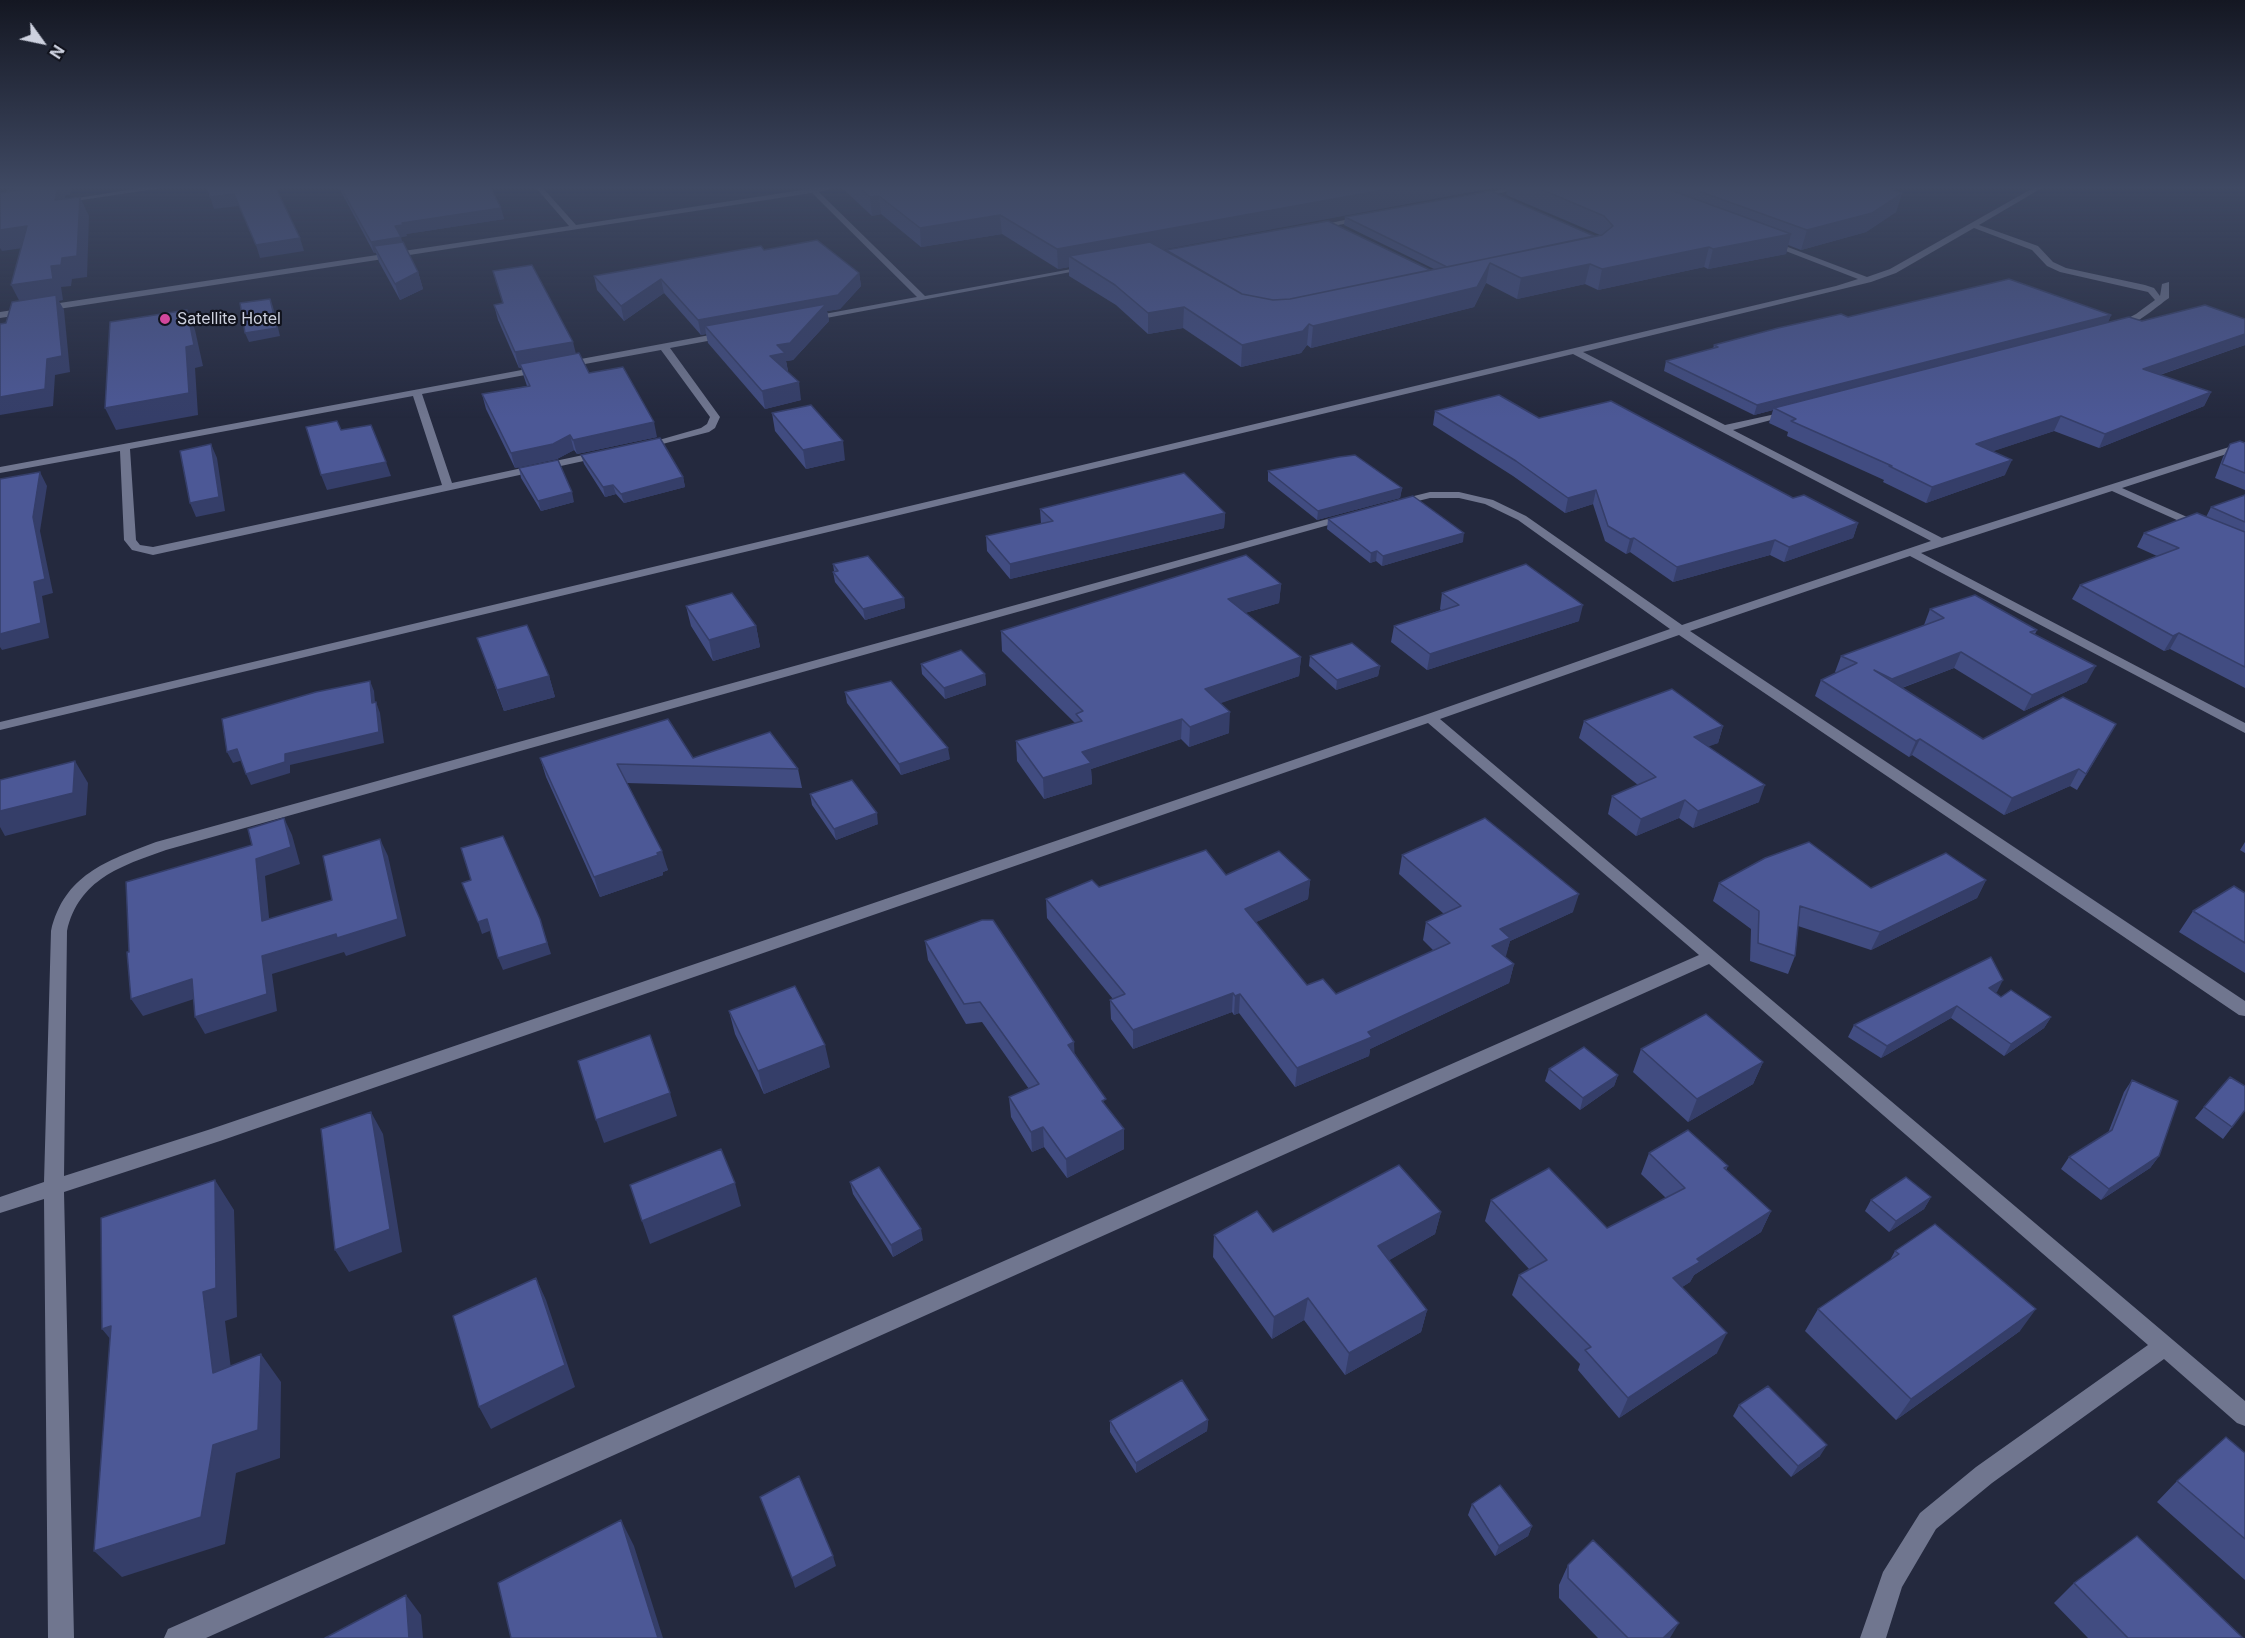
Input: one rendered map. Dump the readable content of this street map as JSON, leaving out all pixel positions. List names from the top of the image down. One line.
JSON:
{"places":["Satellite Hotel"],"north":"bottom right"}
